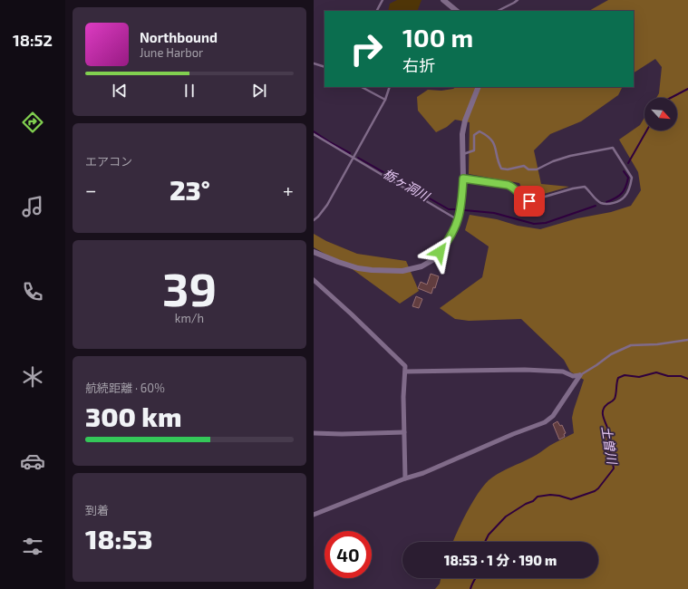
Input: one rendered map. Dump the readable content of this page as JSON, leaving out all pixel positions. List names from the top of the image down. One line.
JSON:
{"water":["栃ヶ洞川","土曽川"],"north":"bottom right","page":{"tabs":"18:52","turn":["100 m","右折"],"song":["Northbound","June Harbor"],"tile":["エアコン",["39","km/h"],["航続距離 · 60%","300 km"],["到着","18:53"]],"heat":["−","23°","+"],"limit":"40","trip":"18:53 · 1 分 · 190 m"}}
